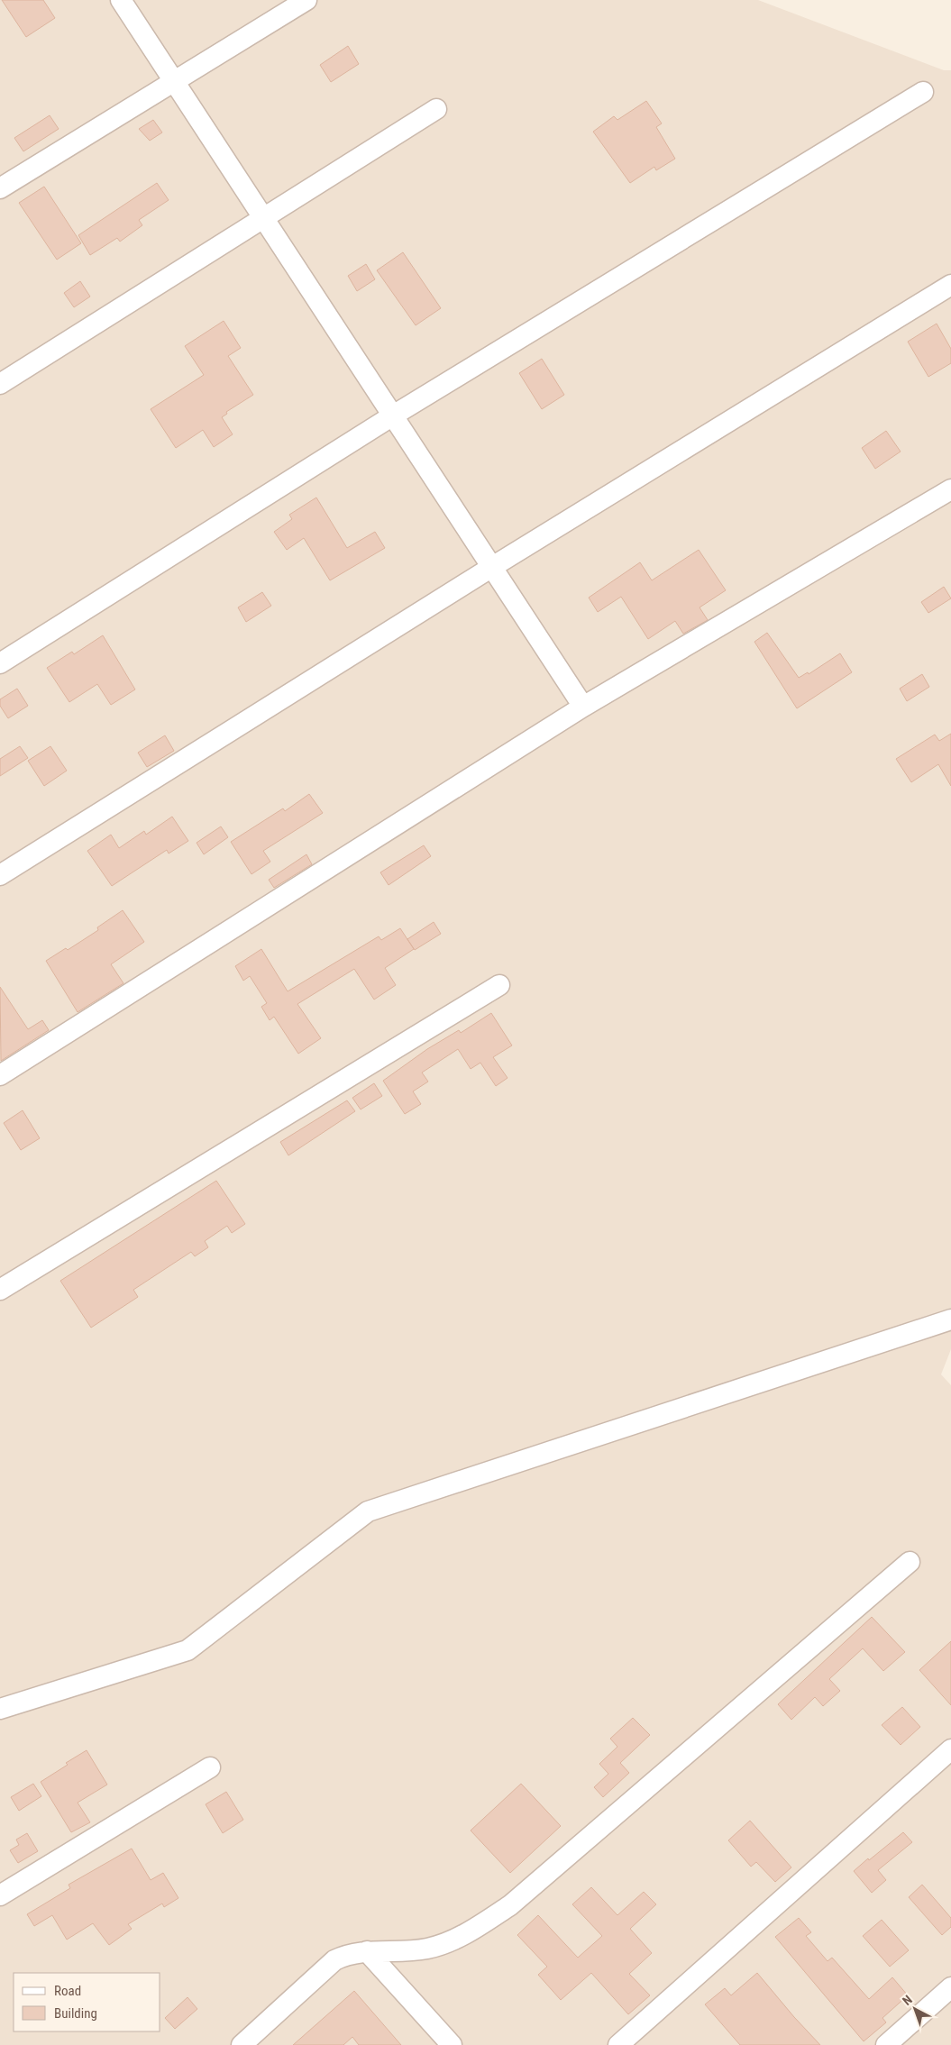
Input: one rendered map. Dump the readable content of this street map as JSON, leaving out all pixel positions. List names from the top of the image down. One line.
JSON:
{"legend":["Road","Building"],"north":"top left"}
